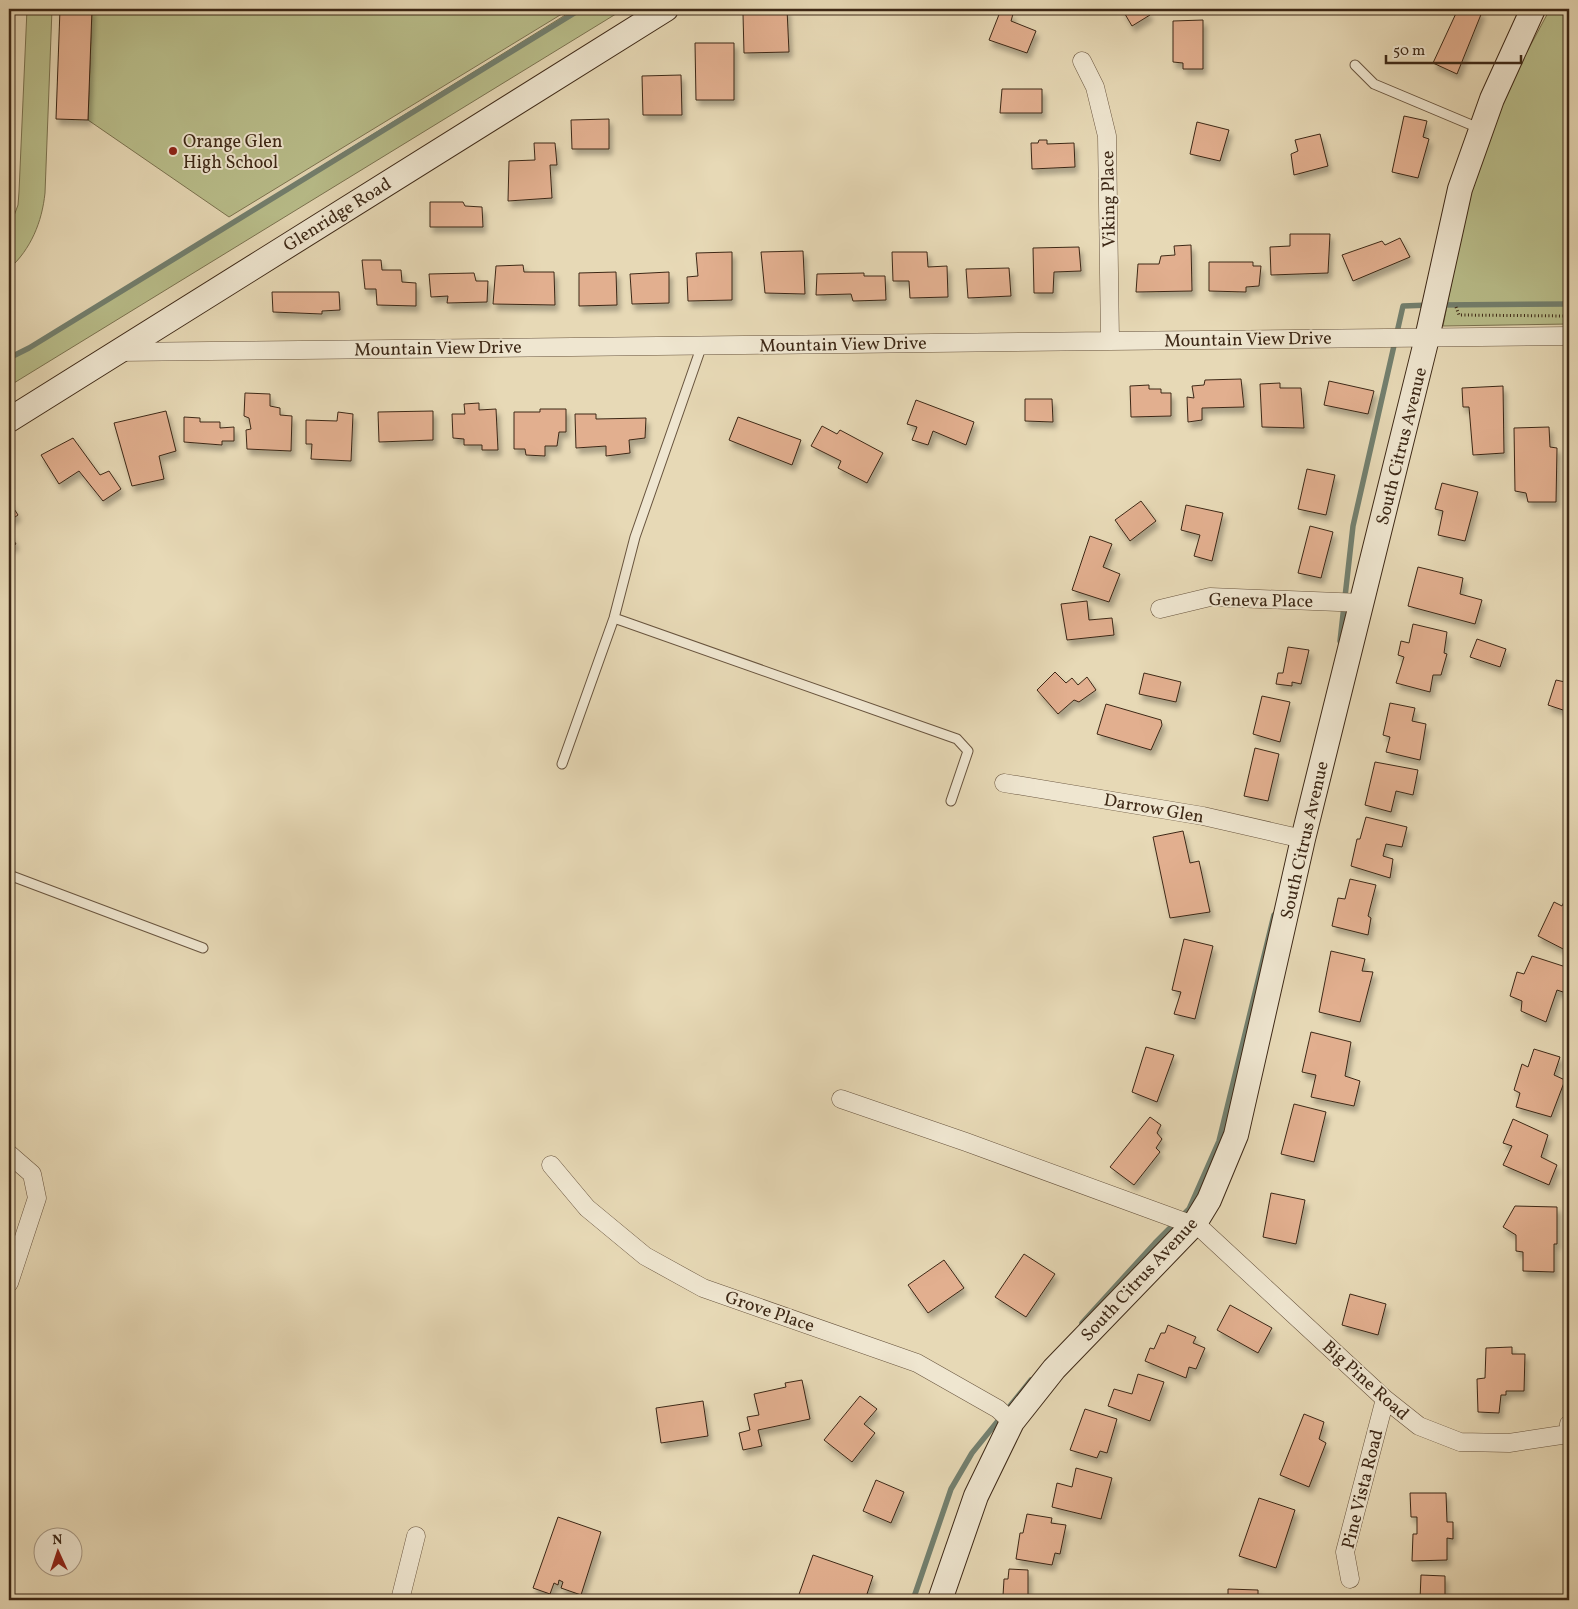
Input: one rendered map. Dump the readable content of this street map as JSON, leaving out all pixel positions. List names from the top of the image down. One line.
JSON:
{"streets":{"street":["Viking Place","Glenridge Road","Mountain View Drive","South Citrus Avenue","Geneva Place","Darrow Glen","Grove Place","Big Pine Road","Pine Vista Road"]},"crossings":[["Viking Place","Mountain View Drive"],["Glenridge Road","Mountain View Drive"],["Mountain View Drive","South Citrus Avenue"],["South Citrus Avenue","Geneva Place"],["South Citrus Avenue","Darrow Glen"],["South Citrus Avenue","Grove Place"],["South Citrus Avenue","Big Pine Road"],["Big Pine Road","Pine Vista Road"]],"places":["Orange Glen High School"],"scale_bar":"50 m","north":"top"}
